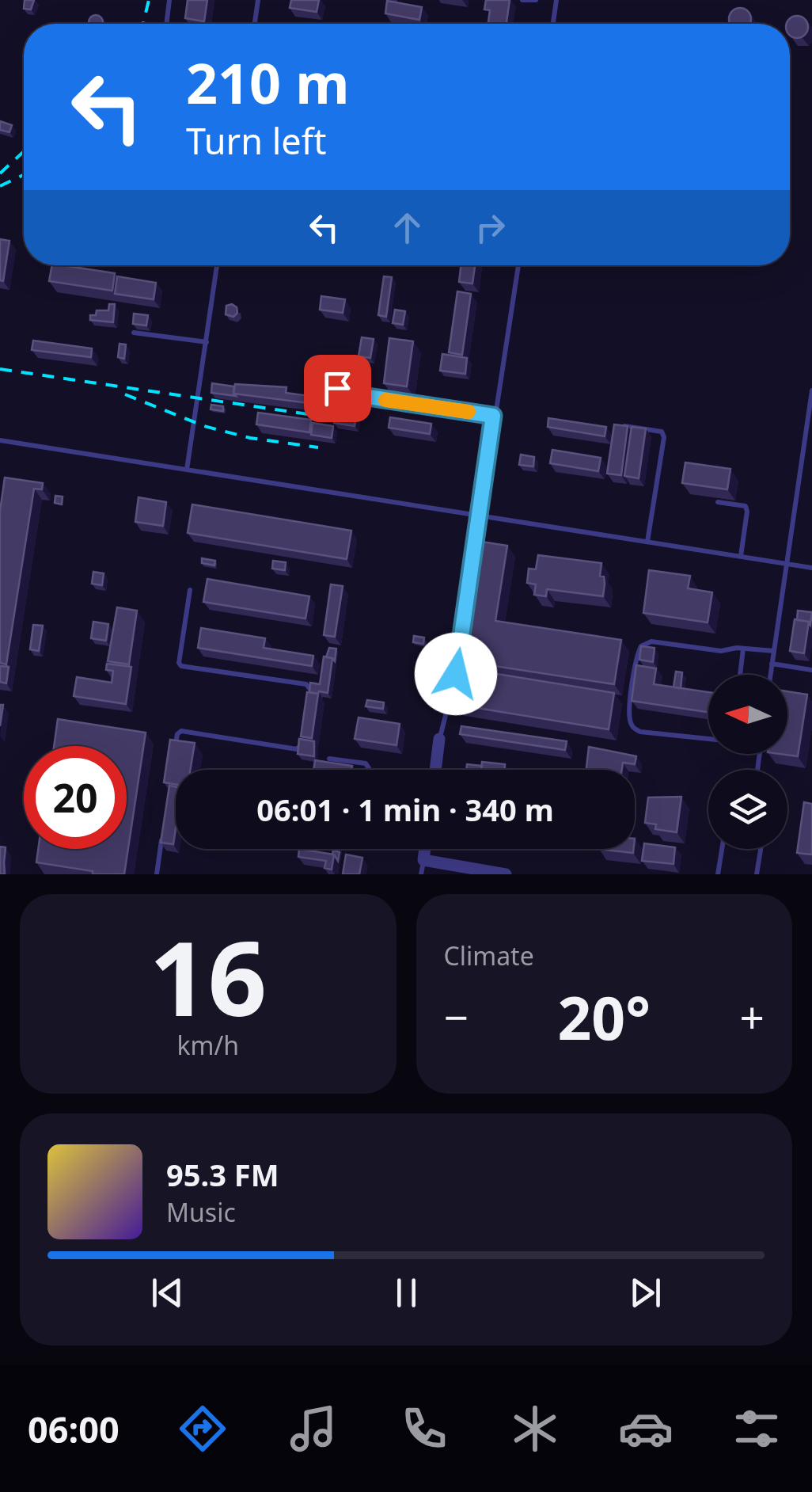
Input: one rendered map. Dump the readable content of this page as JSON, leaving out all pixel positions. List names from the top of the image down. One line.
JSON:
{"north":"left","page":{"turn":["210 m","Turn left"],"limit":"20","trip":"06:01 · 1 min · 340 m","tile":[["16","km/h"],"Climate"],"heat":["−","20°","+"],"song":["95.3 FM","Music"],"tabs":"06:00"}}
